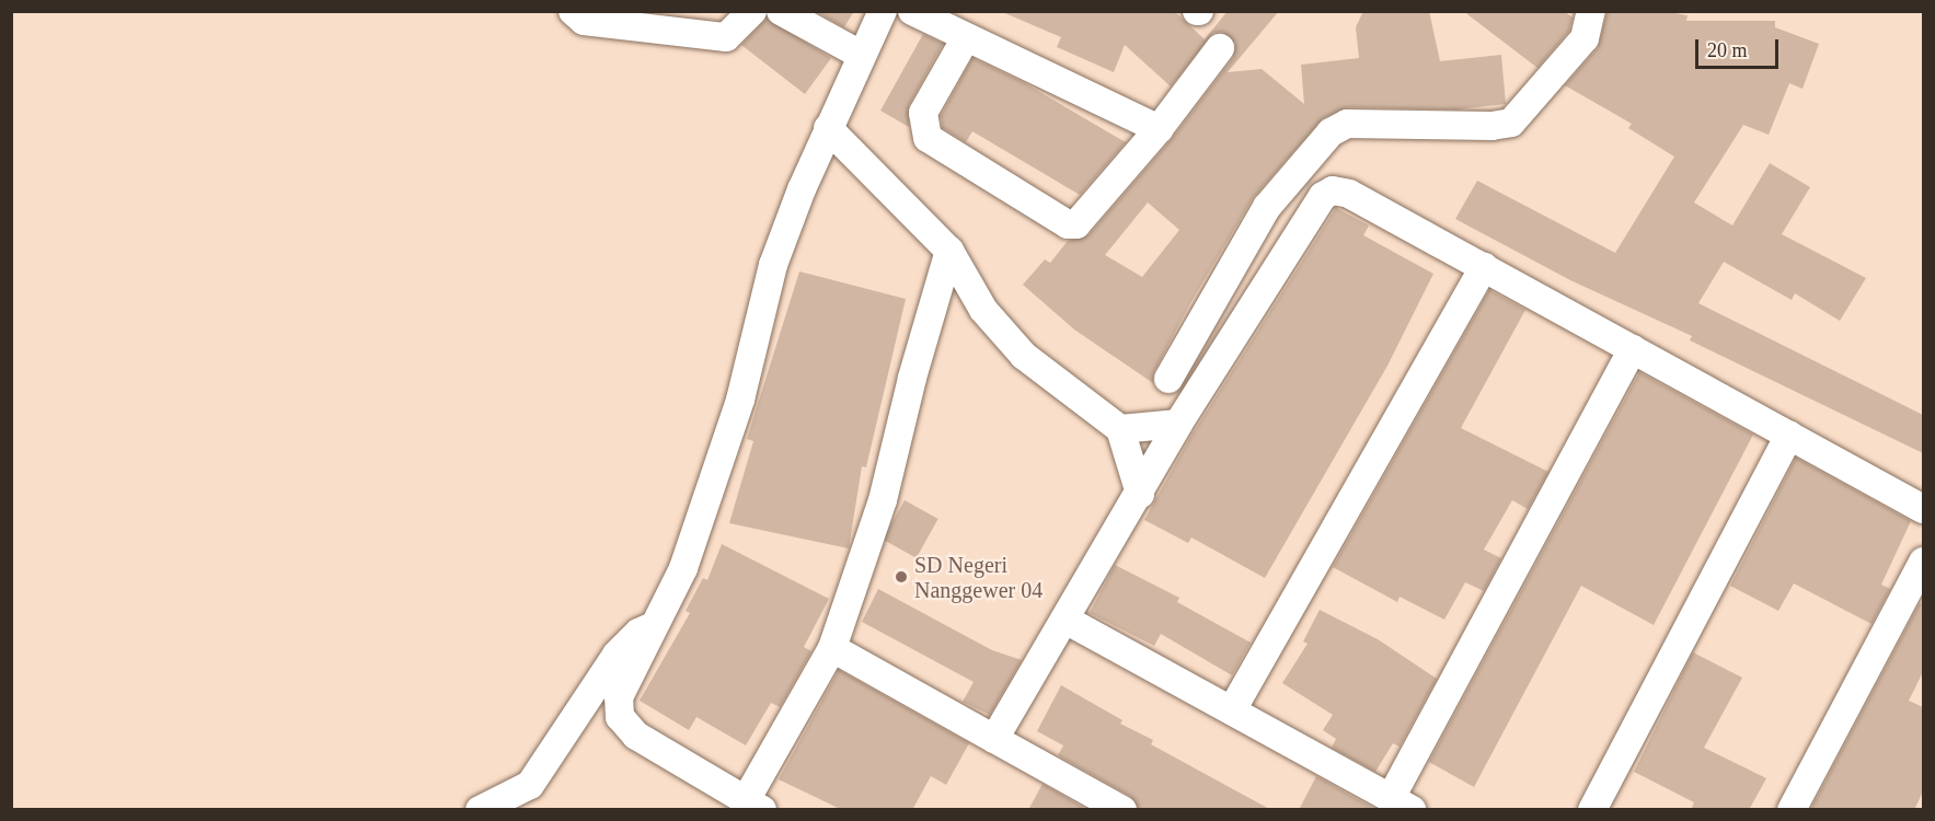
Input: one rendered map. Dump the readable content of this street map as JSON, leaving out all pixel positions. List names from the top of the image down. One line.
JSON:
{"places":["SD Negeri Nanggewer 04"],"scale_bar":"20 m"}
